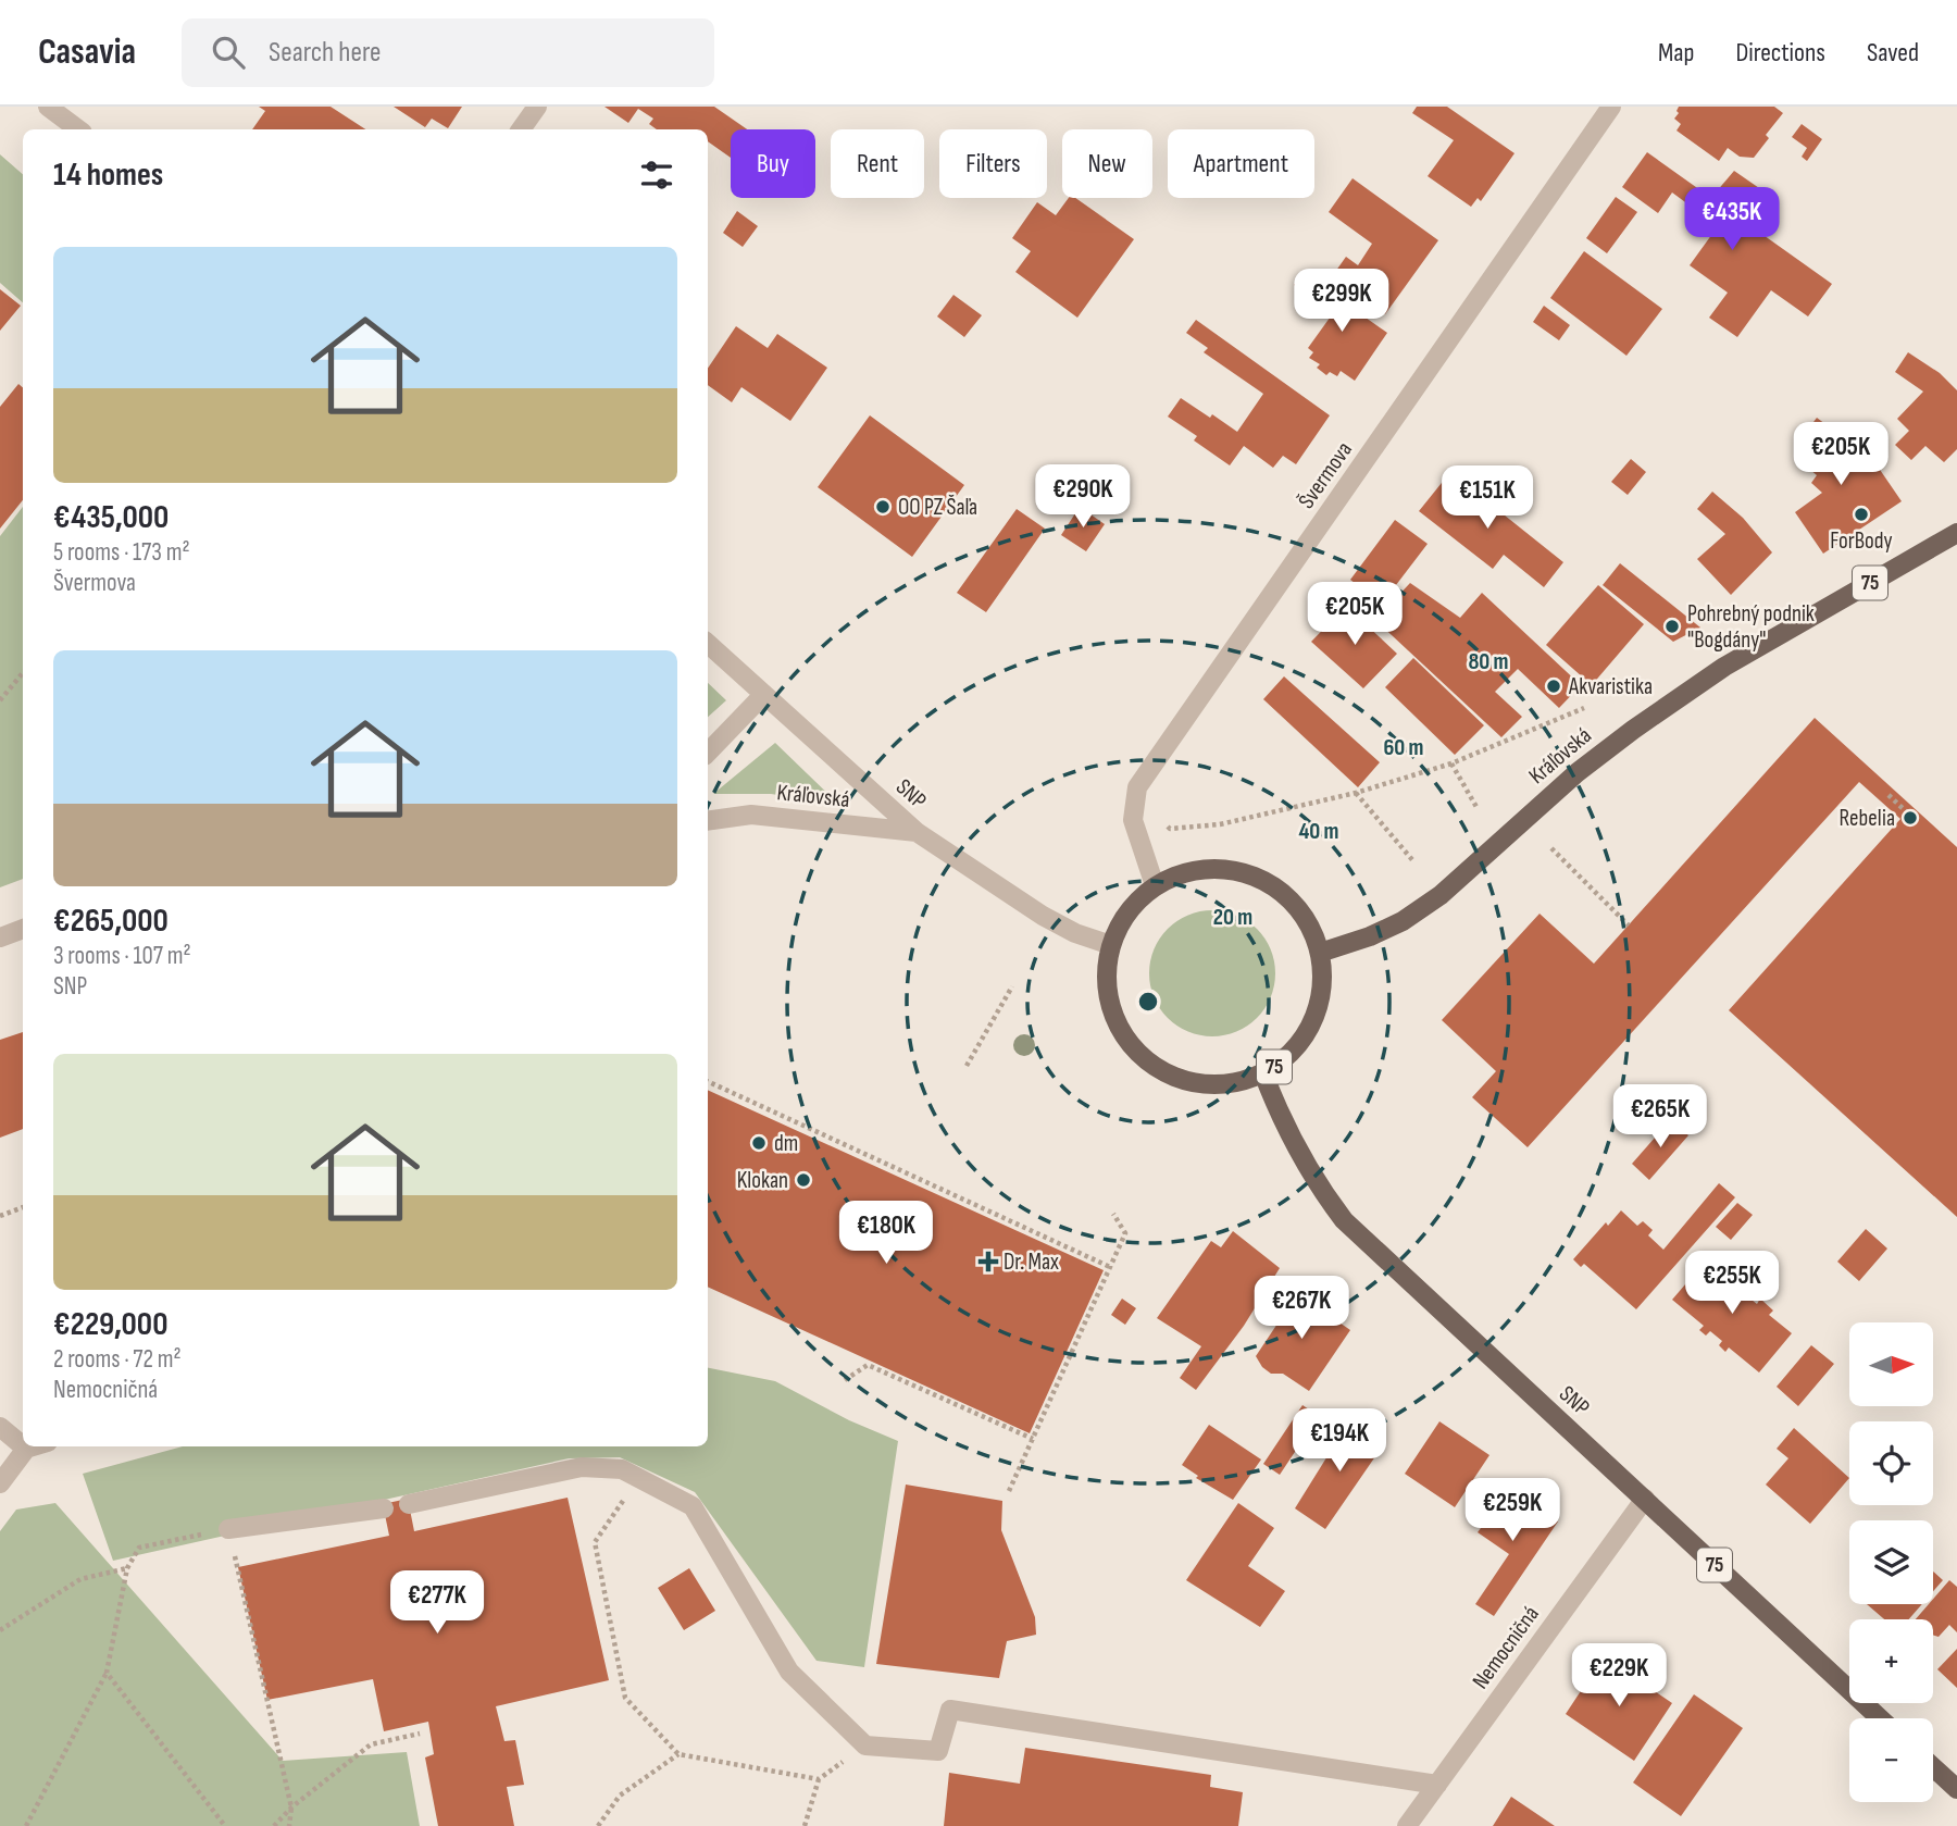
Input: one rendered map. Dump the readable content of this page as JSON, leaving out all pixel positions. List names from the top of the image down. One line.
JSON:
{"streets":{"main road":["75","Kráľovská","SNP"],"street":["Švermova","Nemocničná"]},"crossings":[["Švermova","75"],["Švermova","Kráľovská"],["Švermova","SNP"],["75","Kráľovská"],["75","SNP"],["Kráľovská","SNP"],["SNP","Nemocničná"]],"places":{"other":["OO PZ Šaľa","ForBody","Pohrebný podnik \"Bogdány\"","Akvaristika","Rebelia","dm","Klokan"],"health":["Dr. Max"]},"north":"right","page":{"header":"Casavia","search":"Search here","nav":["Map","Directions","Saved"],"chip":["Buy","Rent","Filters","New","Apartment"],"heading":"14 homes","price":["€435K","€299K","€205K","€290K","€151K","€205K","€265K","€180K","€255K","€267K","€194K","€259K","€277K","€229K"],"list":[{"name":"€435,000","note":"5 rooms · 173 m² · Švermova"},{"name":"€265,000","note":"3 rooms · 107 m² · SNP"},{"name":"€229,000","note":"2 rooms · 72 m² · Nemocničná"}],"map_buttons":["+","−"]},"rings":["80 m","60 m","40 m","20 m"]}
